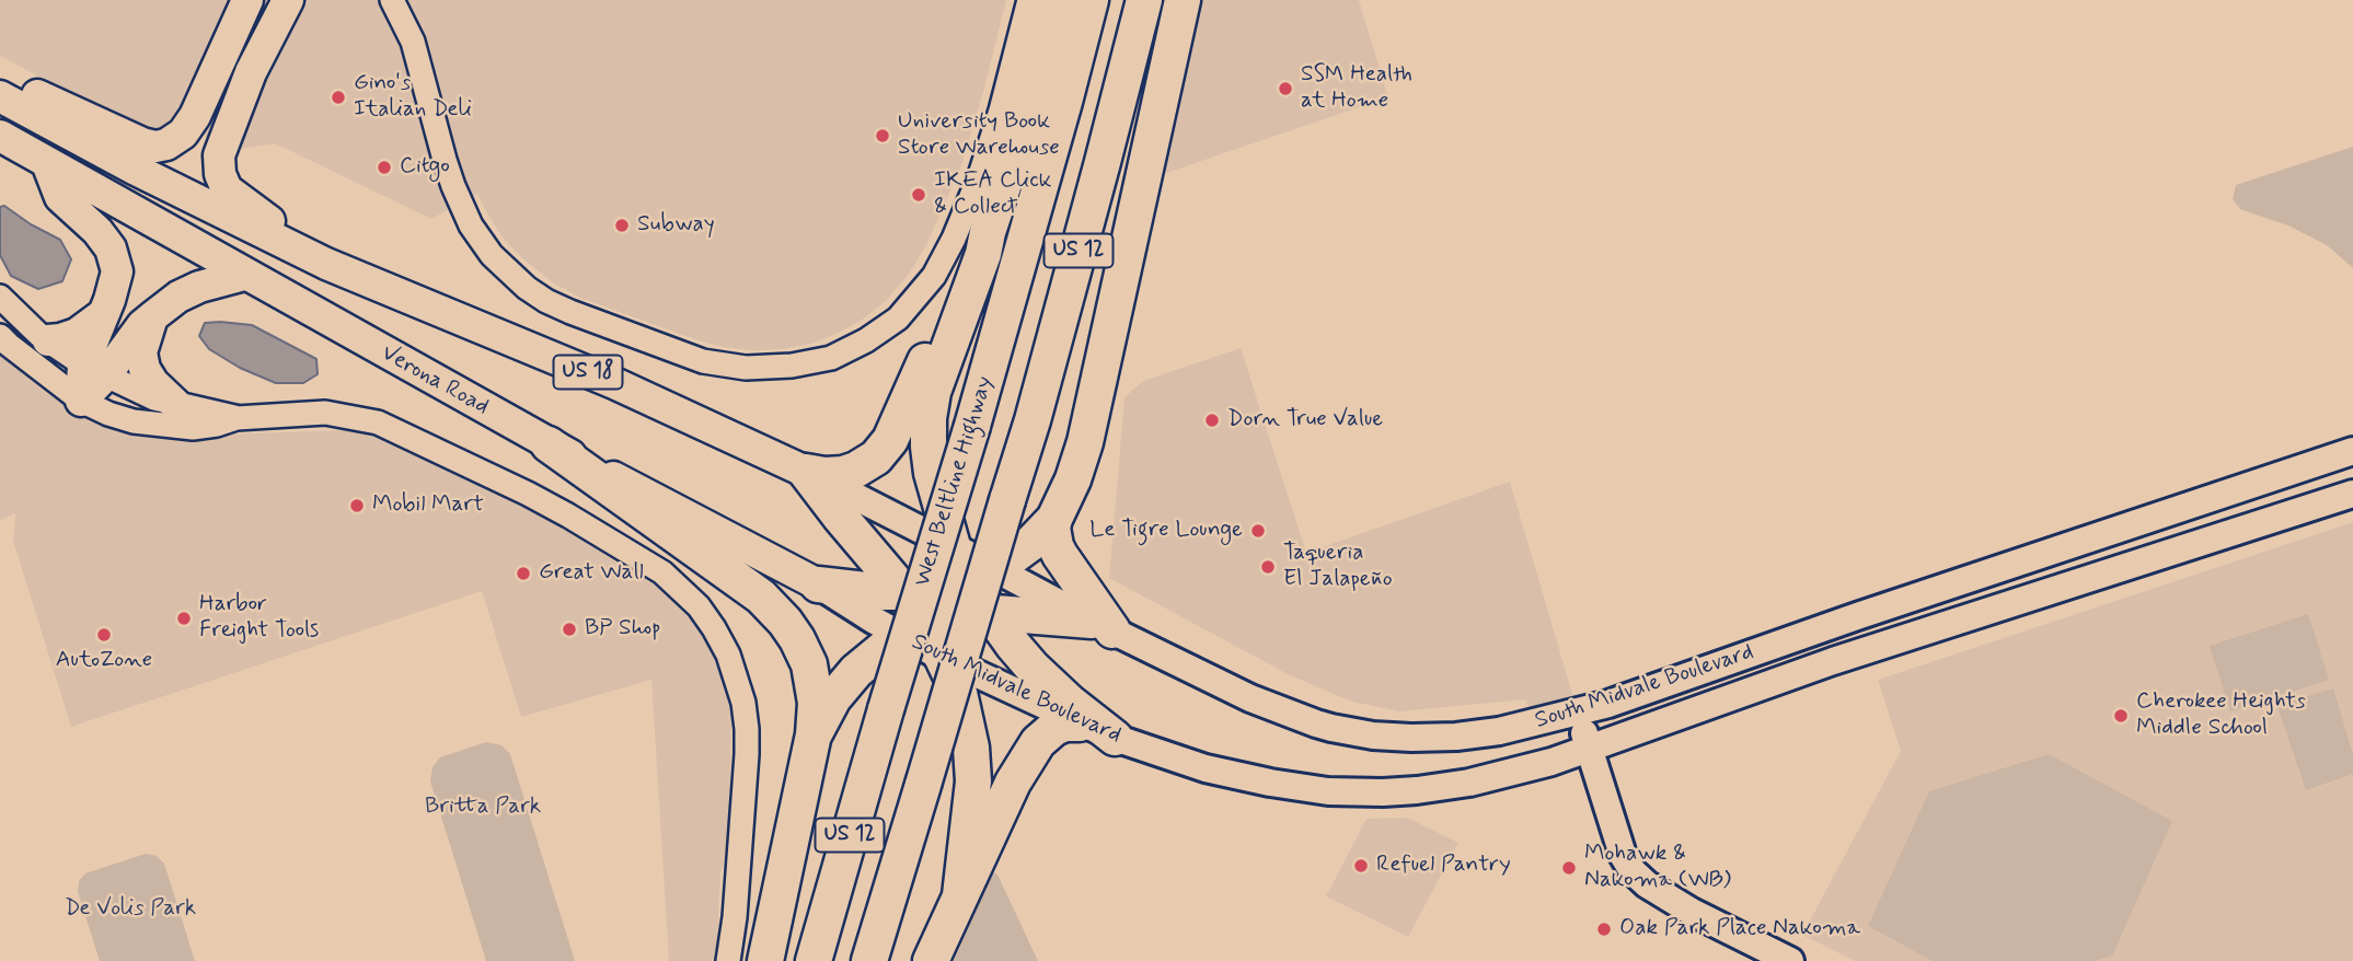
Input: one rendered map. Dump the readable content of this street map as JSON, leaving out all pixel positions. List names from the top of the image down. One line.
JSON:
{"streets":{"highway":["US 12","US 18","Verona Road","West Beltline Highway"],"main road":["South Midvale Boulevard"]},"crossings":[["US 18","Verona Road"],["US 18","South Midvale Boulevard"]],"parks":["Britta Park","De Volis Park"],"places":["SSM Health at Home","Gino's Italian Deli","University Book Store Warehouse","Citgo","IKEA Click & Collect","Subway","Dorn True Value","Mobil Mart","Le Tigre Lounge","Taqueria El Jalapeño","Great Wall","Harbor Freight Tools","BP Shop","AutoZone","Cherokee Heights Middle School","Refuel Pantry","Mohawk & Nakoma (WB)","Oak Park Place Nakoma"]}
